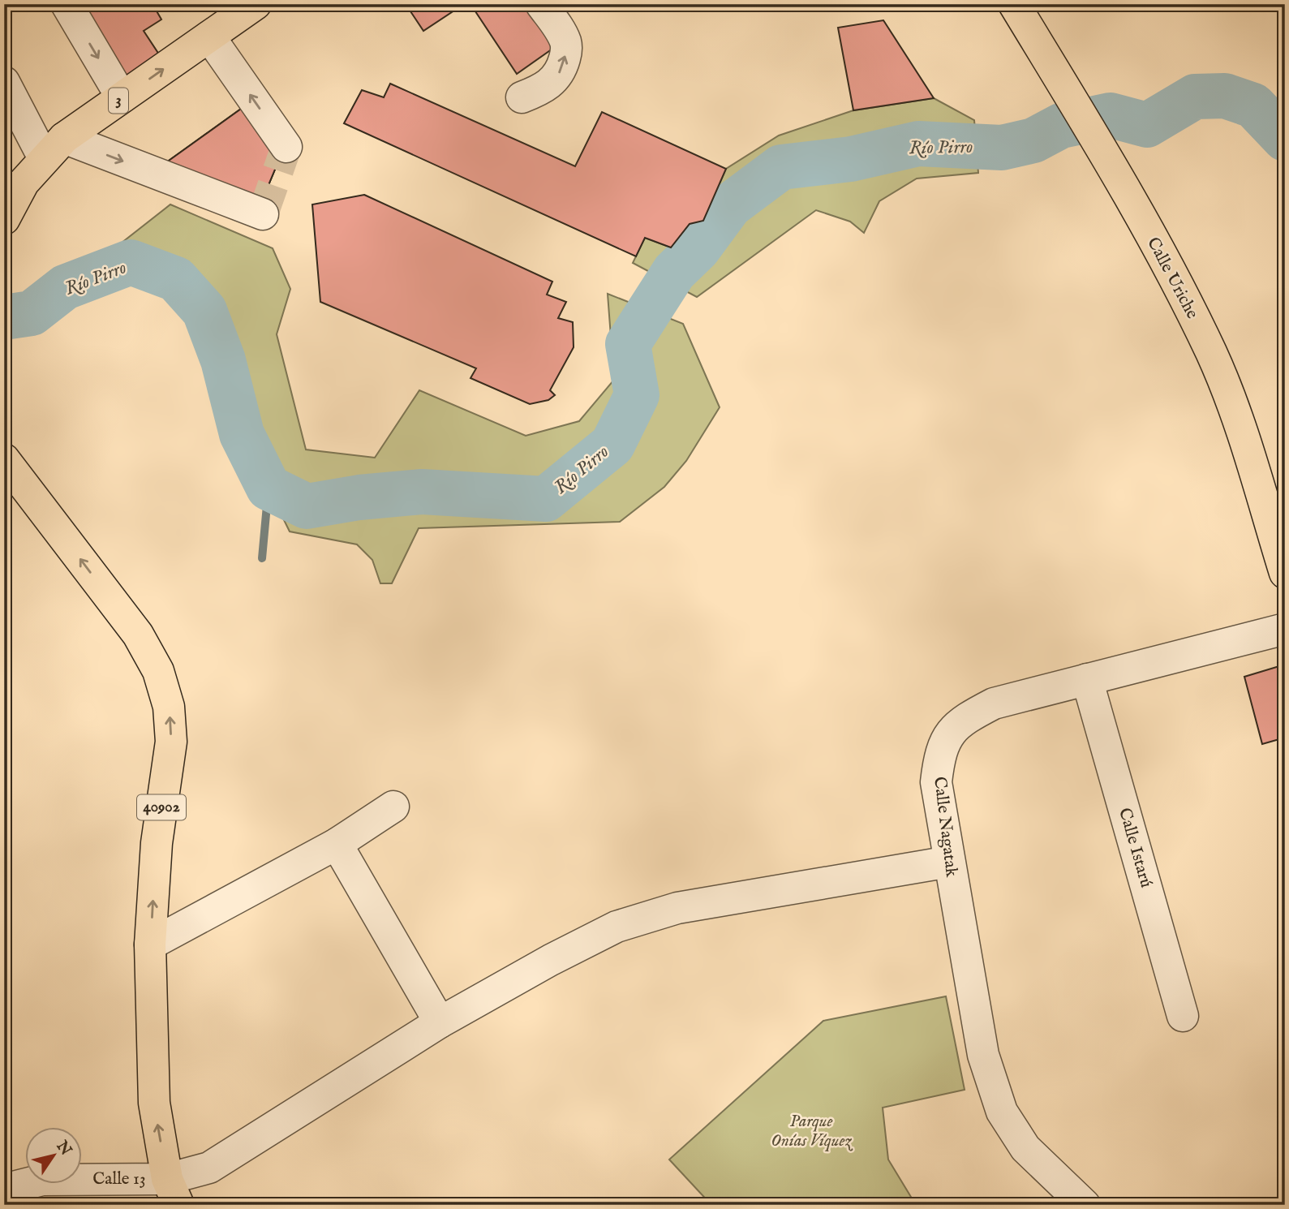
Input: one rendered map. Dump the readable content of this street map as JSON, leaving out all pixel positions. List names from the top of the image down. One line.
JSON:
{"streets":{"main road":["3","Calle Uriche","40902"],"street":["Calle Nagatak","Calle Istarú","Calle 13"]},"crossings":[["40902","Calle 13"],["Calle Nagatak","Calle Istarú"],["Calle Nagatak","Calle 13"]],"water":["Río Pirro"],"parks":["Parque Onías Víquez"],"north":"top right"}
